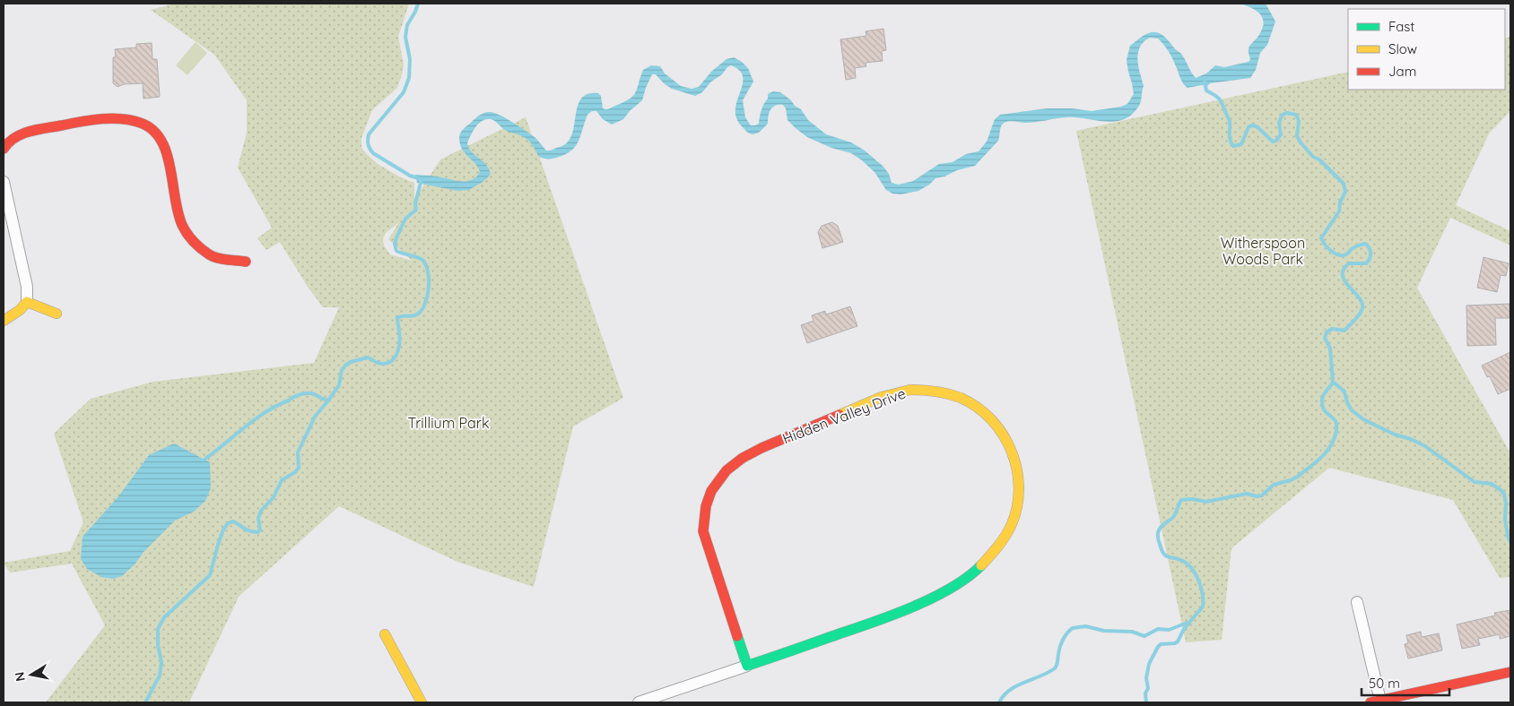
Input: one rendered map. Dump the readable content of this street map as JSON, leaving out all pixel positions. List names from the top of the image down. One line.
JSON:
{"streets":{"street":["Hidden Valley Drive"]},"parks":["Witherspoon Woods Park","Trillium Park"],"legend":["Fast","Slow","Jam"],"scale_bar":"50 m","north":"left"}
